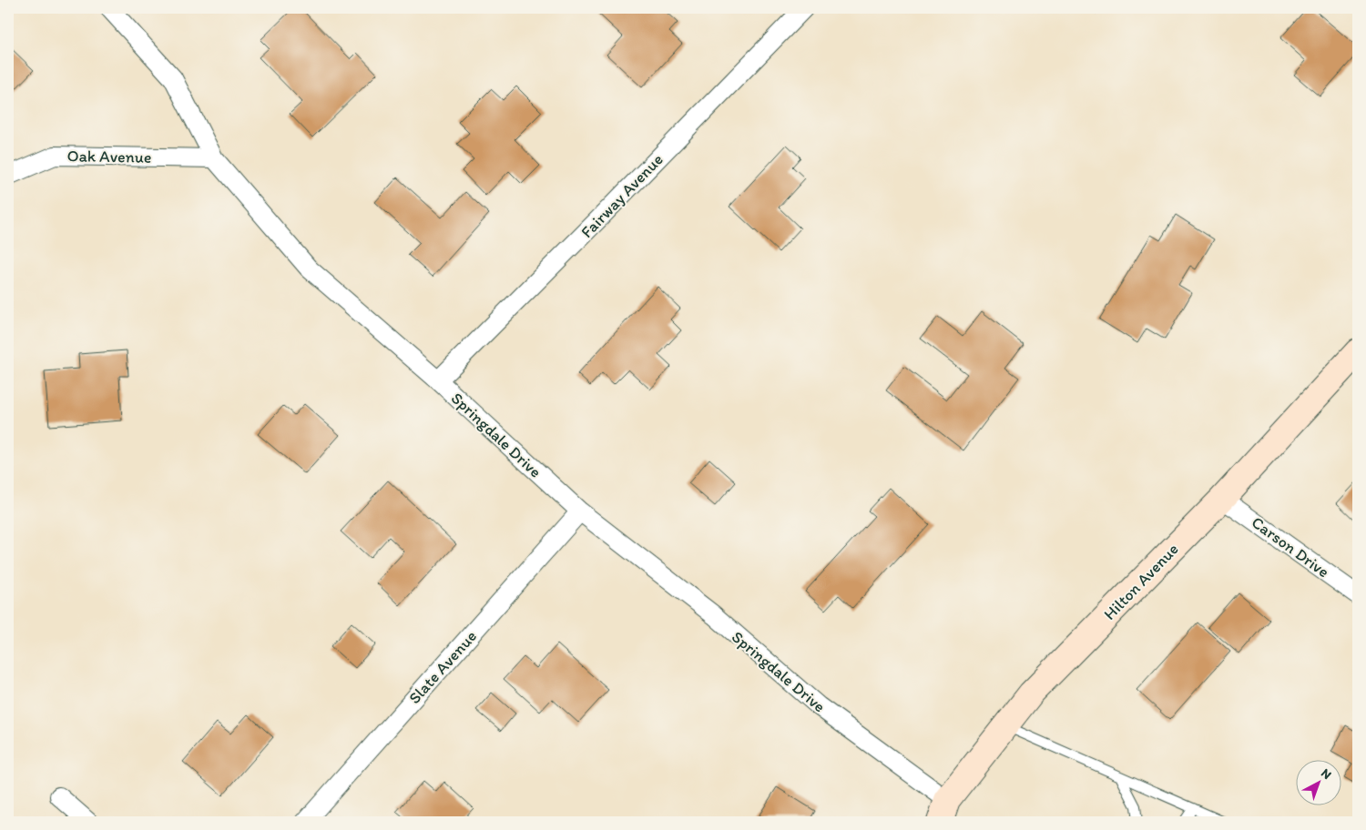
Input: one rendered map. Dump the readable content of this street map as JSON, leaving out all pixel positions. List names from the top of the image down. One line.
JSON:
{"streets":{"street":["Oak Avenue","Fairway Avenue","Springdale Drive","Carson Drive","Hilton Avenue","Slate Avenue"]},"crossings":[["Oak Avenue","Springdale Drive"],["Fairway Avenue","Springdale Drive"],["Springdale Drive","Hilton Avenue"],["Springdale Drive","Slate Avenue"],["Carson Drive","Hilton Avenue"]],"north":"top right"}
